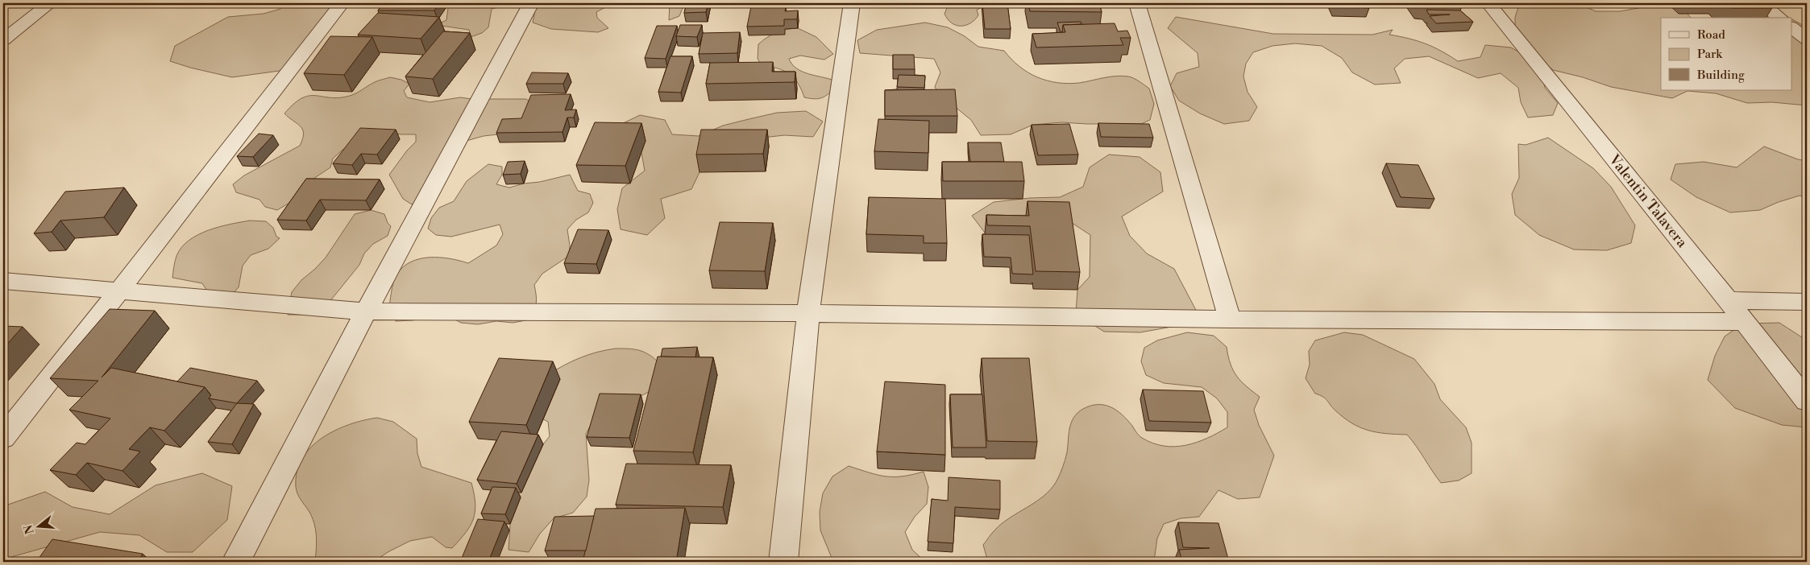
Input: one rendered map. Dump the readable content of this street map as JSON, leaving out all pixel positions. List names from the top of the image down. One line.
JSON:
{"streets":{"street":["Valentin Talavera"]},"legend":["Road","Park","Building"],"north":"left"}
